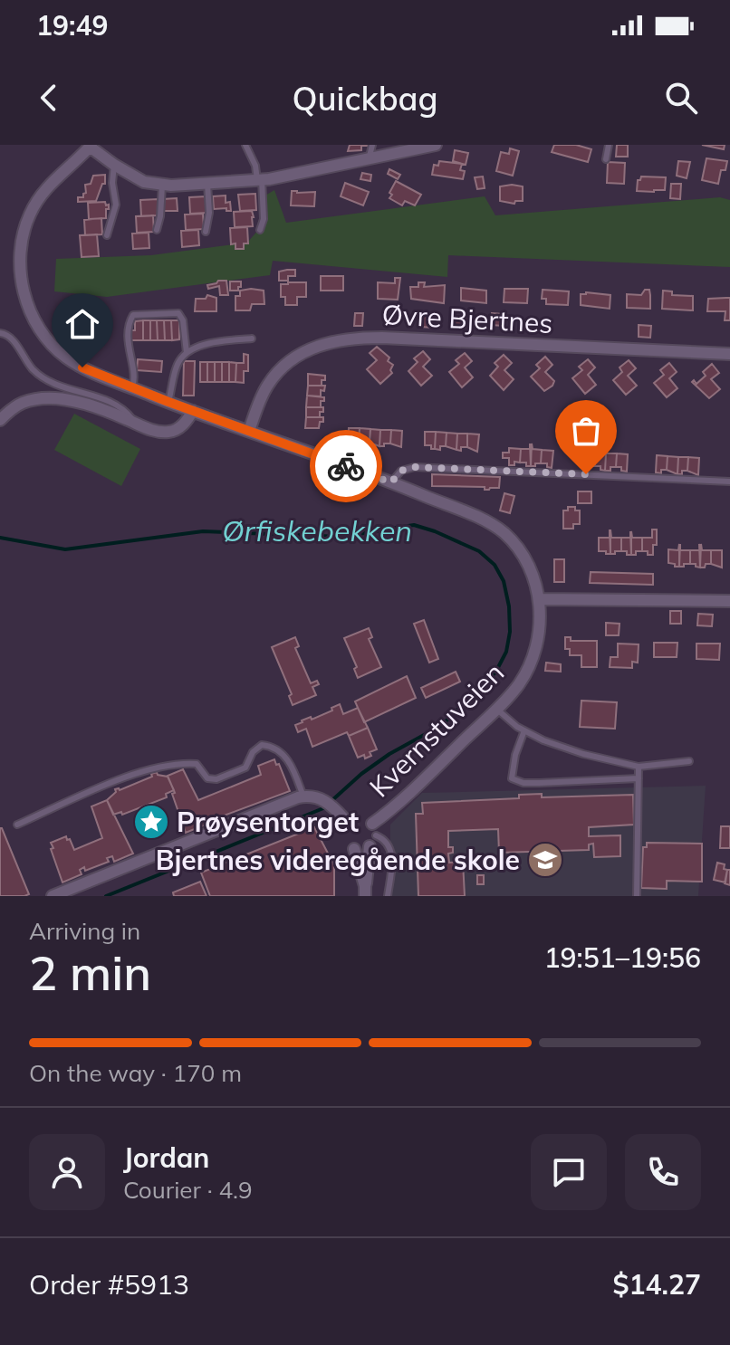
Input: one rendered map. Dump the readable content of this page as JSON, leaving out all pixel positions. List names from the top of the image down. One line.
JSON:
{"streets":{"street":["Øvre Bjertnes","Kvernstuveien"]},"crossings":[["Øvre Bjertnes","Kvernstuveien"]],"water":["Ørfiskebekken"],"places":{"place":["Prøysentorget"],"school or university":["Bjertnes videregående skole"]},"page":{"status":"19:49","header":"Quickbag","heading":["2 min","Arriving in","19:51–19:56"],"panel":["Jordan","Courier · 4.9","Order #5913","$14.27"],"bar":"On the way · 170 m"}}
